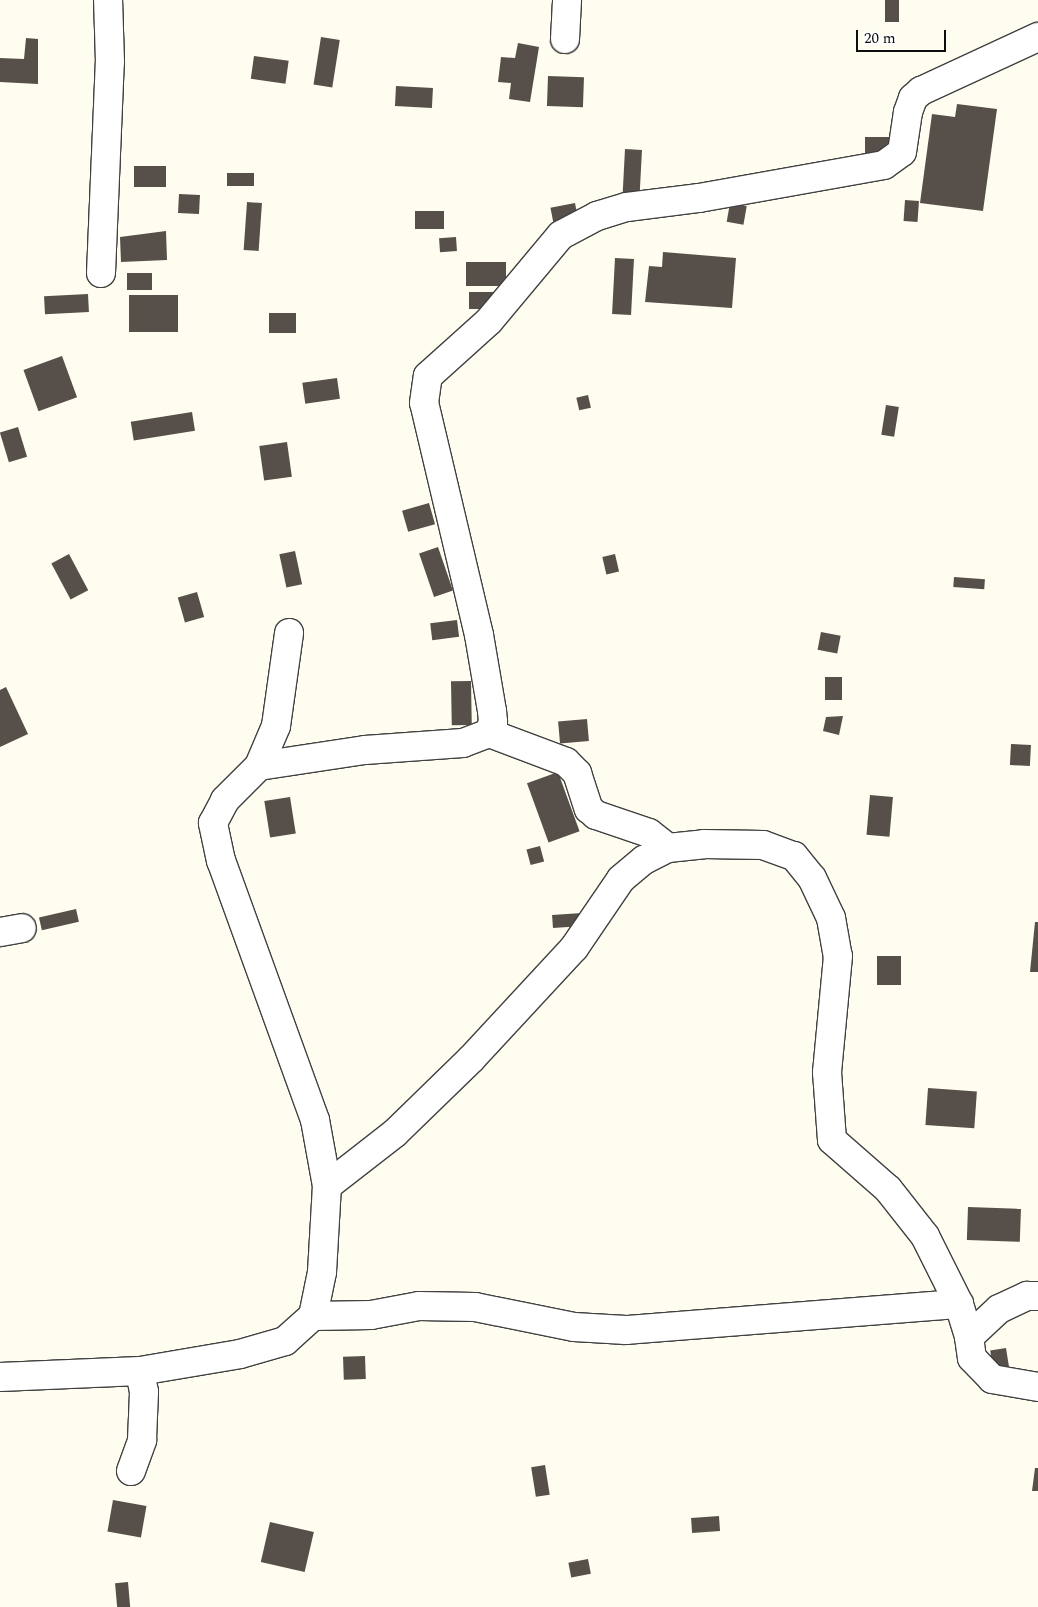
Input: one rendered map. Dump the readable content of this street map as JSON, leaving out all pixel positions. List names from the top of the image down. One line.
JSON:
{"scale_bar":"20 m"}
